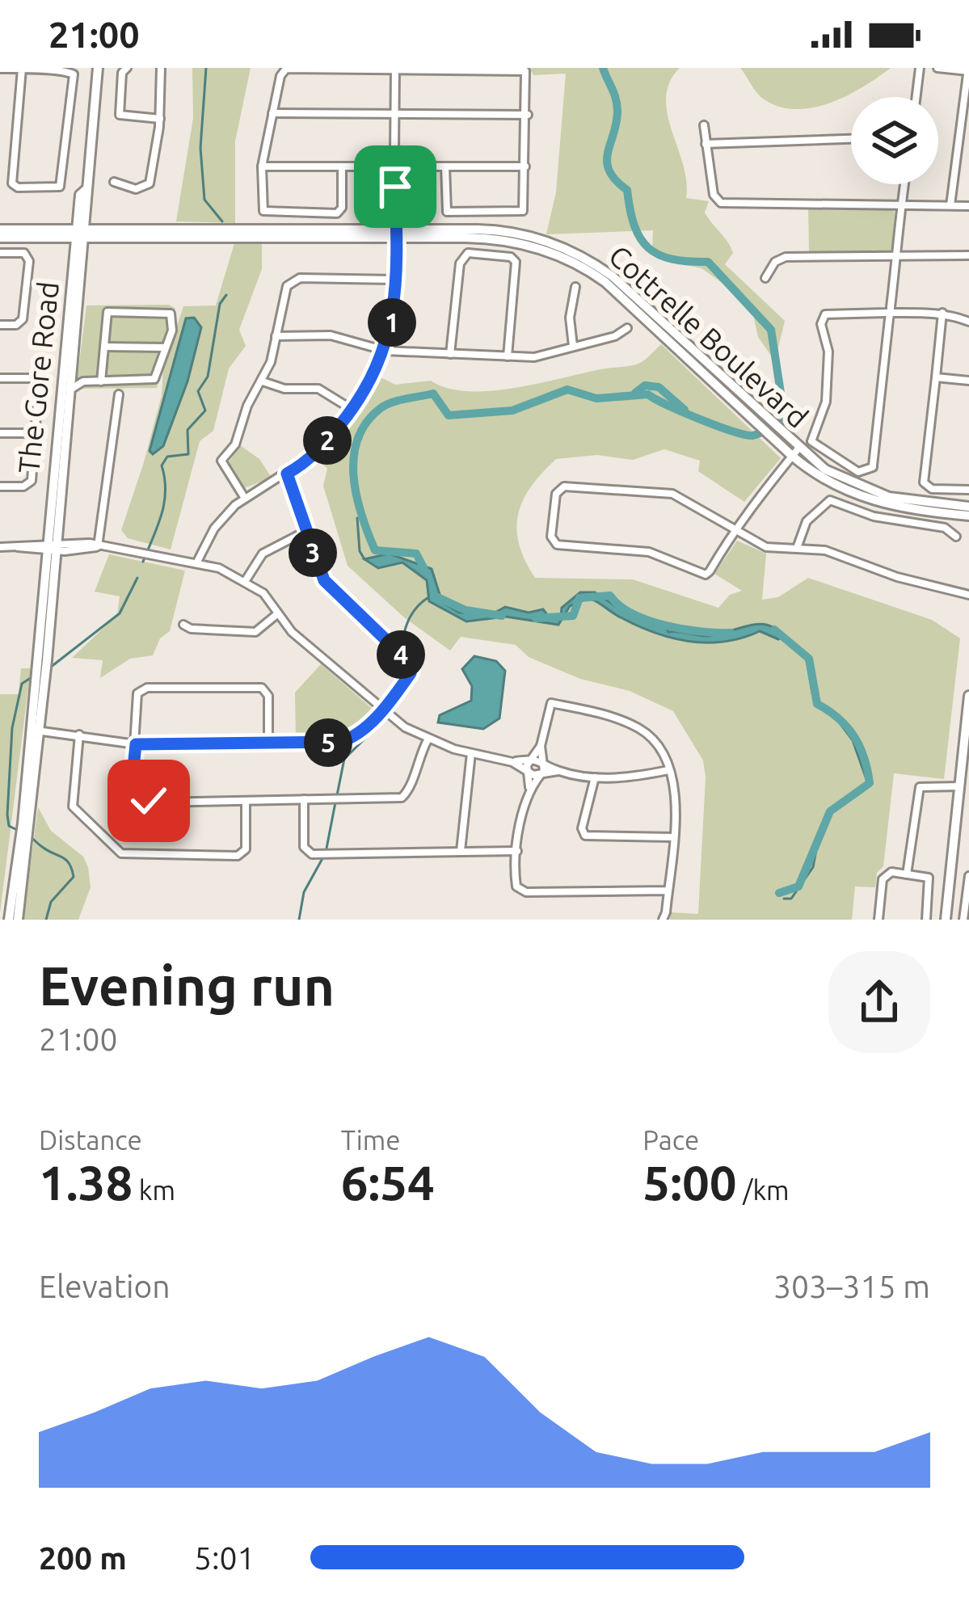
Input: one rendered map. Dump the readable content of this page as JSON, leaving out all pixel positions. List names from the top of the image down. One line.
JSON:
{"streets":{"main road":["Cottrelle Boulevard","The Gore Road"]},"crossings":[["Cottrelle Boulevard","The Gore Road"]],"page":{"status":"21:00","pins":["1","2","3","4","5"],"heading":["Evening run","21:00"],"stats":[["Distance","1.38 km"],["Time","6:54"],["Pace","5:00 /km"]],"chart":["Elevation","303–315 m"],"list":[{"name":"200 m","note":"5:01"}]}}
